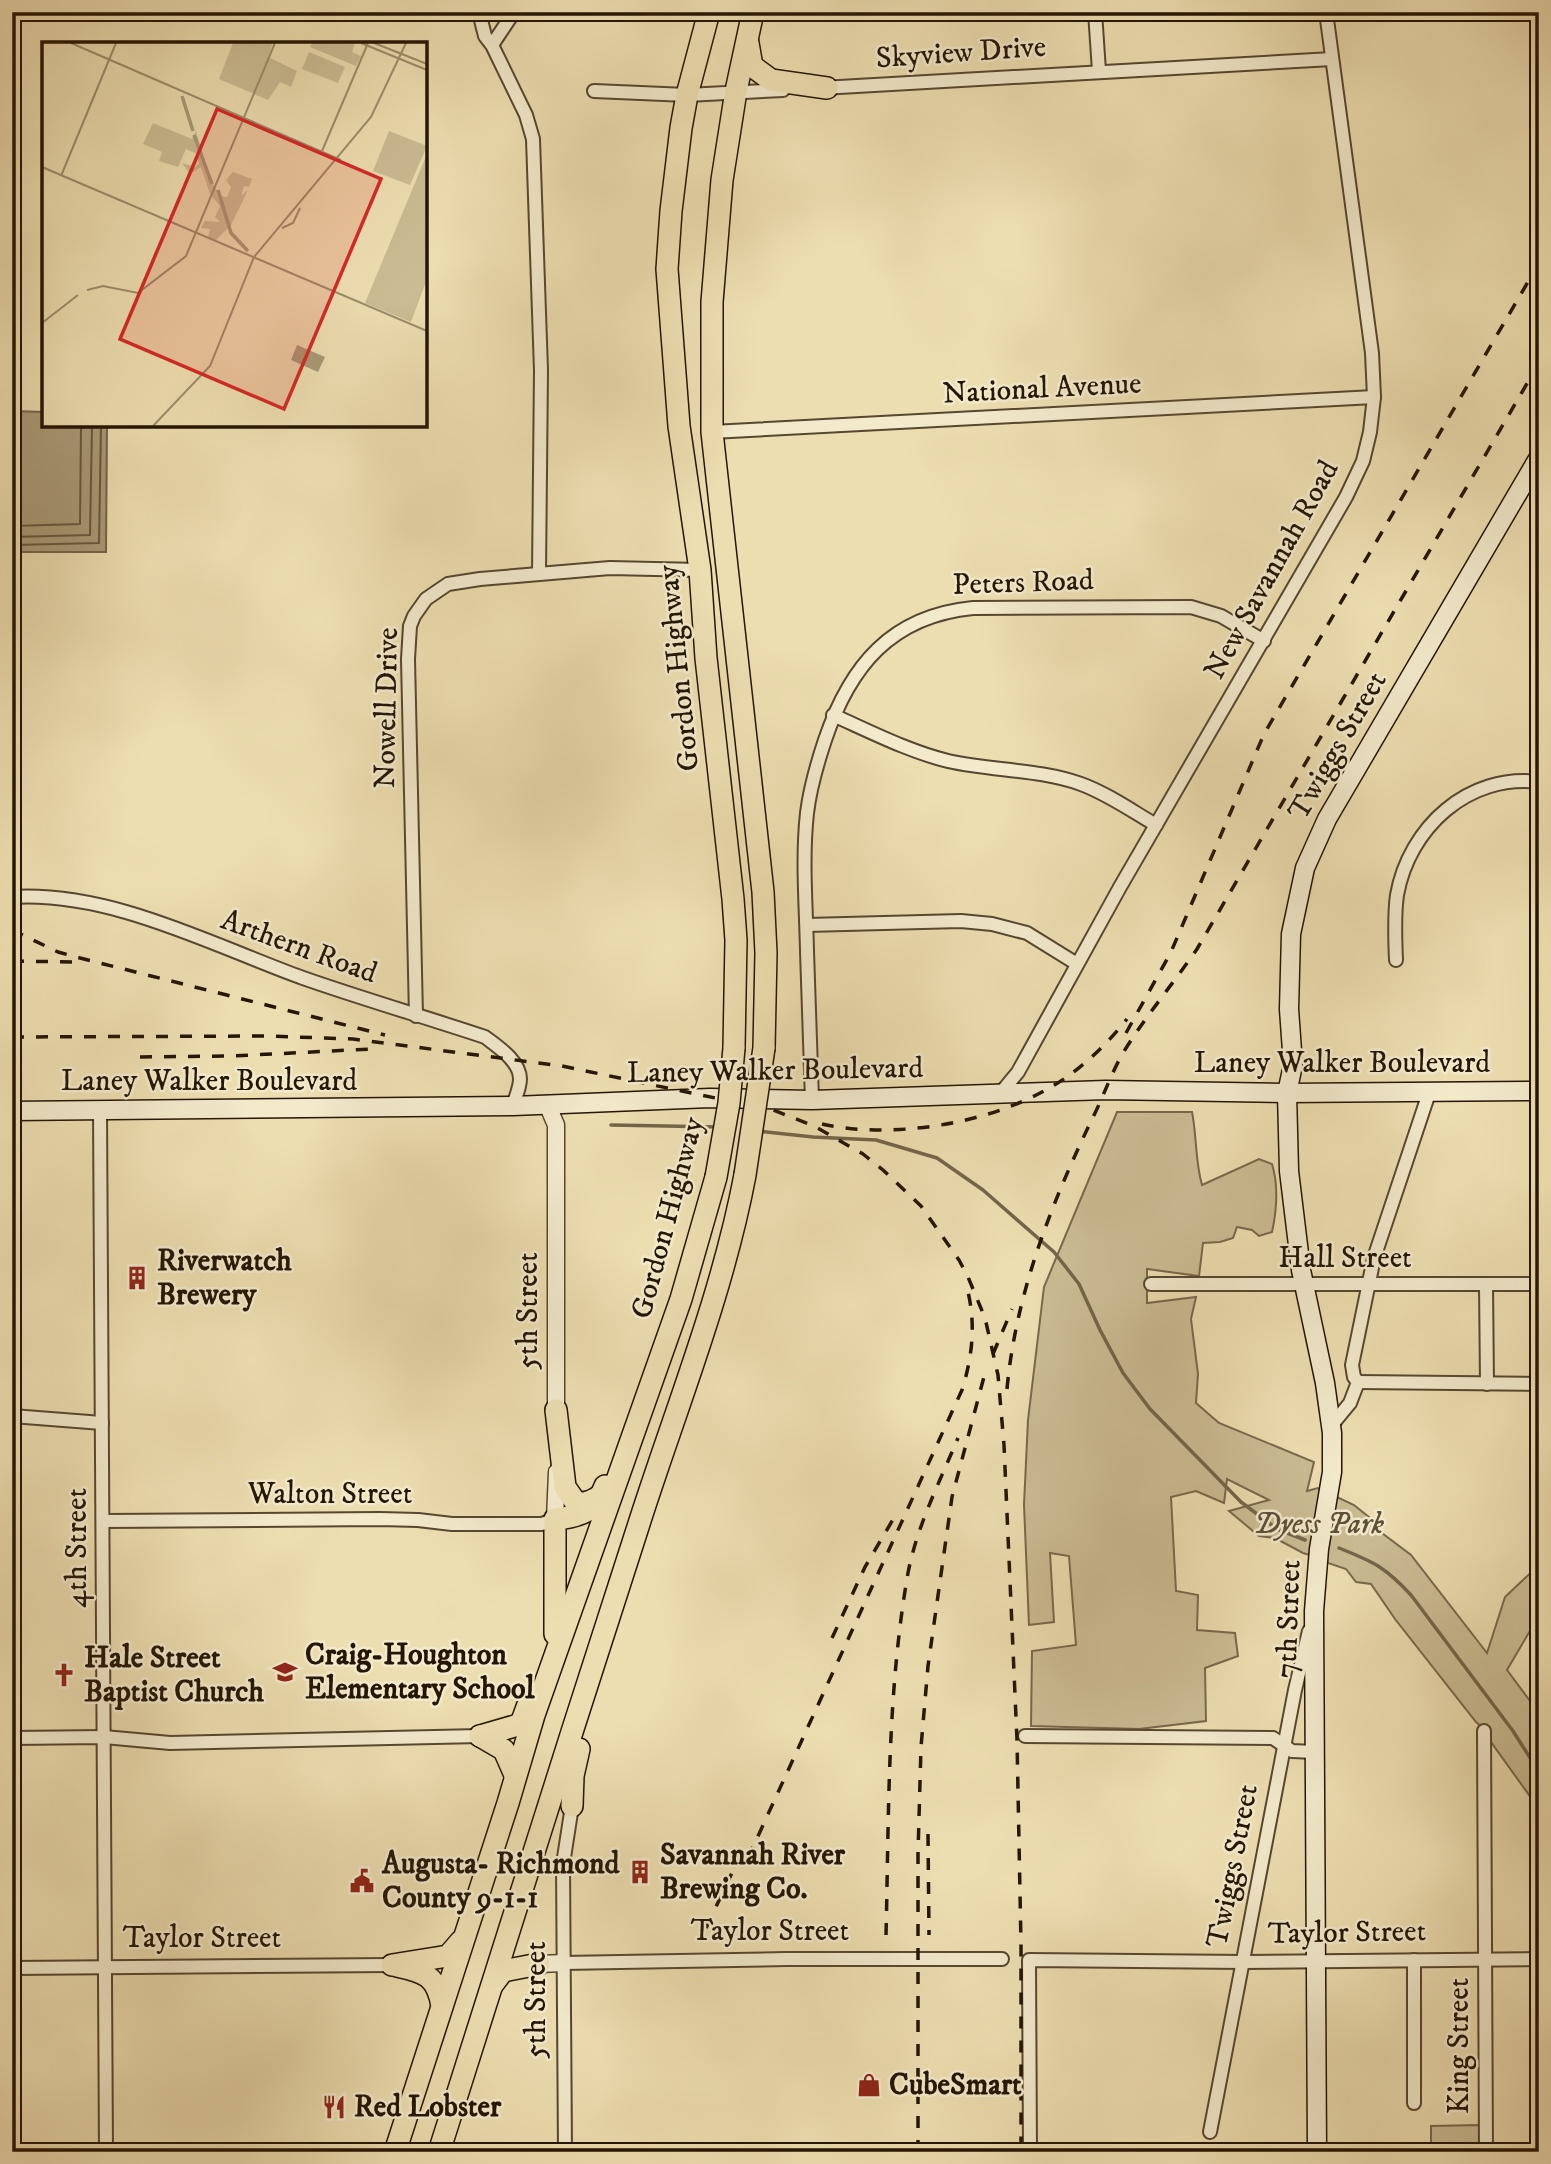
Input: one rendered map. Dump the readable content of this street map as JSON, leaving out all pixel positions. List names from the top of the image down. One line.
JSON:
{"streets":{"highway":["Gordon Highway"],"main road":["Twiggs Street","Laney Walker Boulevard","7th Street"],"street":["Skyview Drive","National Avenue","New Savannah Road","Peters Road","Nowell Drive","Arthern Road","Hall Street","5th Street","Walton Street","4th Street","Taylor Street","King Street"]},"crossings":[["Skyview Drive","New Savannah Road"],["Skyview Drive","Gordon Highway"],["National Avenue","New Savannah Road"],["National Avenue","Gordon Highway"],["New Savannah Road","Peters Road"],["New Savannah Road","Laney Walker Boulevard"],["Peters Road","Laney Walker Boulevard"],["Gordon Highway","Nowell Drive"],["Nowell Drive","Arthern Road"],["Twiggs Street","Laney Walker Boulevard"],["Twiggs Street","7th Street"],["Twiggs Street","Taylor Street"],["Arthern Road","Laney Walker Boulevard"],["Laney Walker Boulevard","5th Street"],["Laney Walker Boulevard","4th Street"],["Laney Walker Boulevard","7th Street"],["Hall Street","7th Street"],["5th Street","Walton Street"],["5th Street","Taylor Street"],["Walton Street","4th Street"],["4th Street","Taylor Street"],["7th Street","Taylor Street"],["Taylor Street","King Street"]],"parks":["Dyess Park"],"places":{"building":["Riverwatch Brewery","Savannah River Brewing Co."],"school or university":["Craig-Houghton Elementary School"],"church":["Hale Street Baptist Church"],"public building":["Augusta- Richmond County 9-1-1"],"shop":["CubeSmart"],"restaurant":["Red Lobster"]}}
